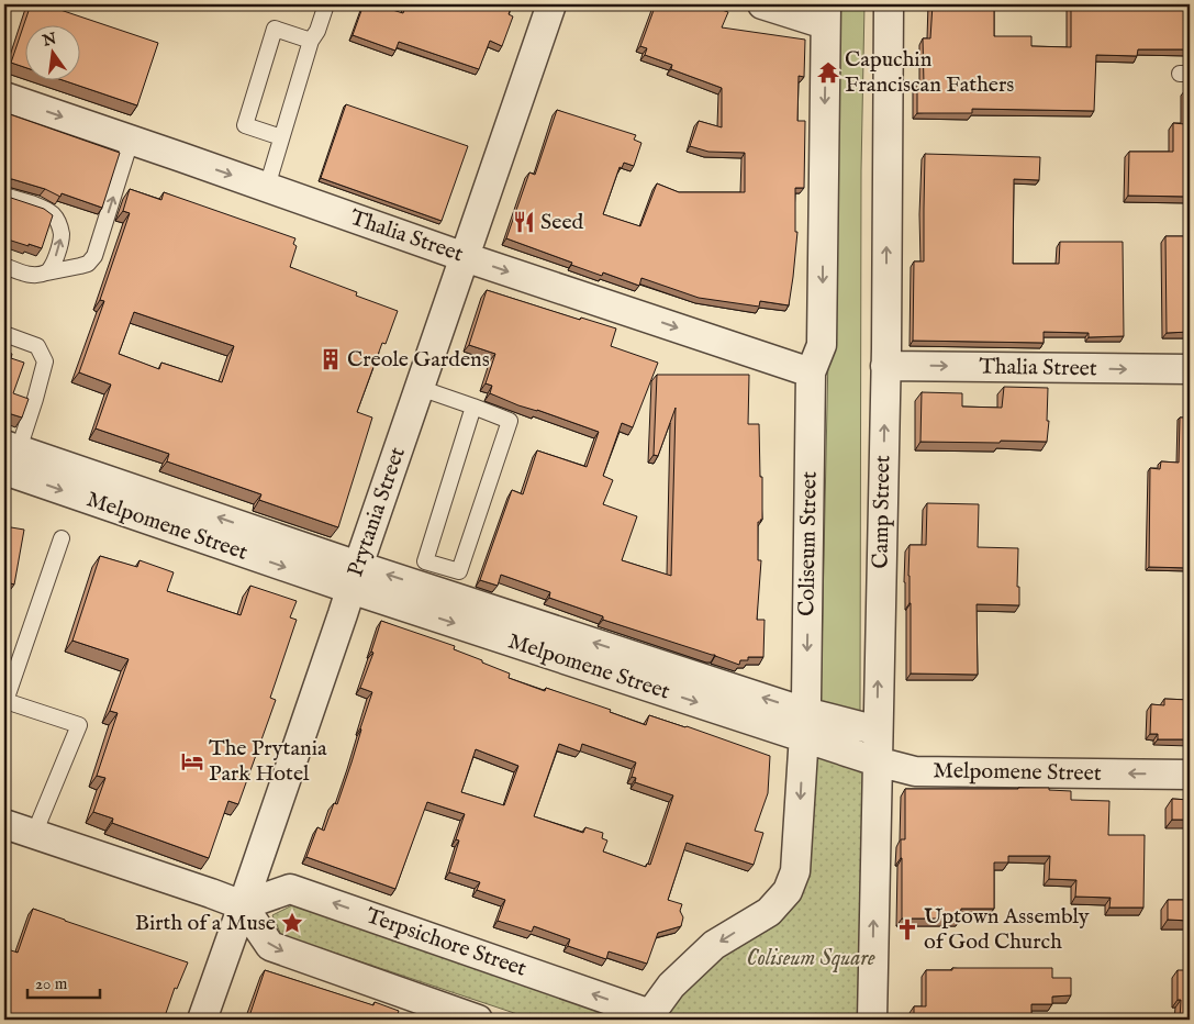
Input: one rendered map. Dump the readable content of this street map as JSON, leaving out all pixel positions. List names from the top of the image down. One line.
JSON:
{"streets":{"street":["Thalia Street","Prytania Street","Camp Street","Melpomene Street","Coliseum Street","Terpsichore Street"]},"crossings":[["Thalia Street","Prytania Street"],["Thalia Street","Camp Street"],["Thalia Street","Coliseum Street"],["Prytania Street","Melpomene Street"],["Prytania Street","Terpsichore Street"],["Camp Street","Melpomene Street"],["Melpomene Street","Coliseum Street"],["Coliseum Street","Terpsichore Street"]],"one_way":["Thalia Street","Camp Street","Coliseum Street"],"parks":["Coliseum Square"],"places":{"temple":["Capuchin Franciscan Fathers"],"restaurant":["Seed"],"building":["Creole Gardens"],"hotel":["The Prytania Park Hotel"],"place":["Birth of a Muse"],"church":["Uptown Assembly of God Church"]},"scale_bar":"20 m","north":"top"}
